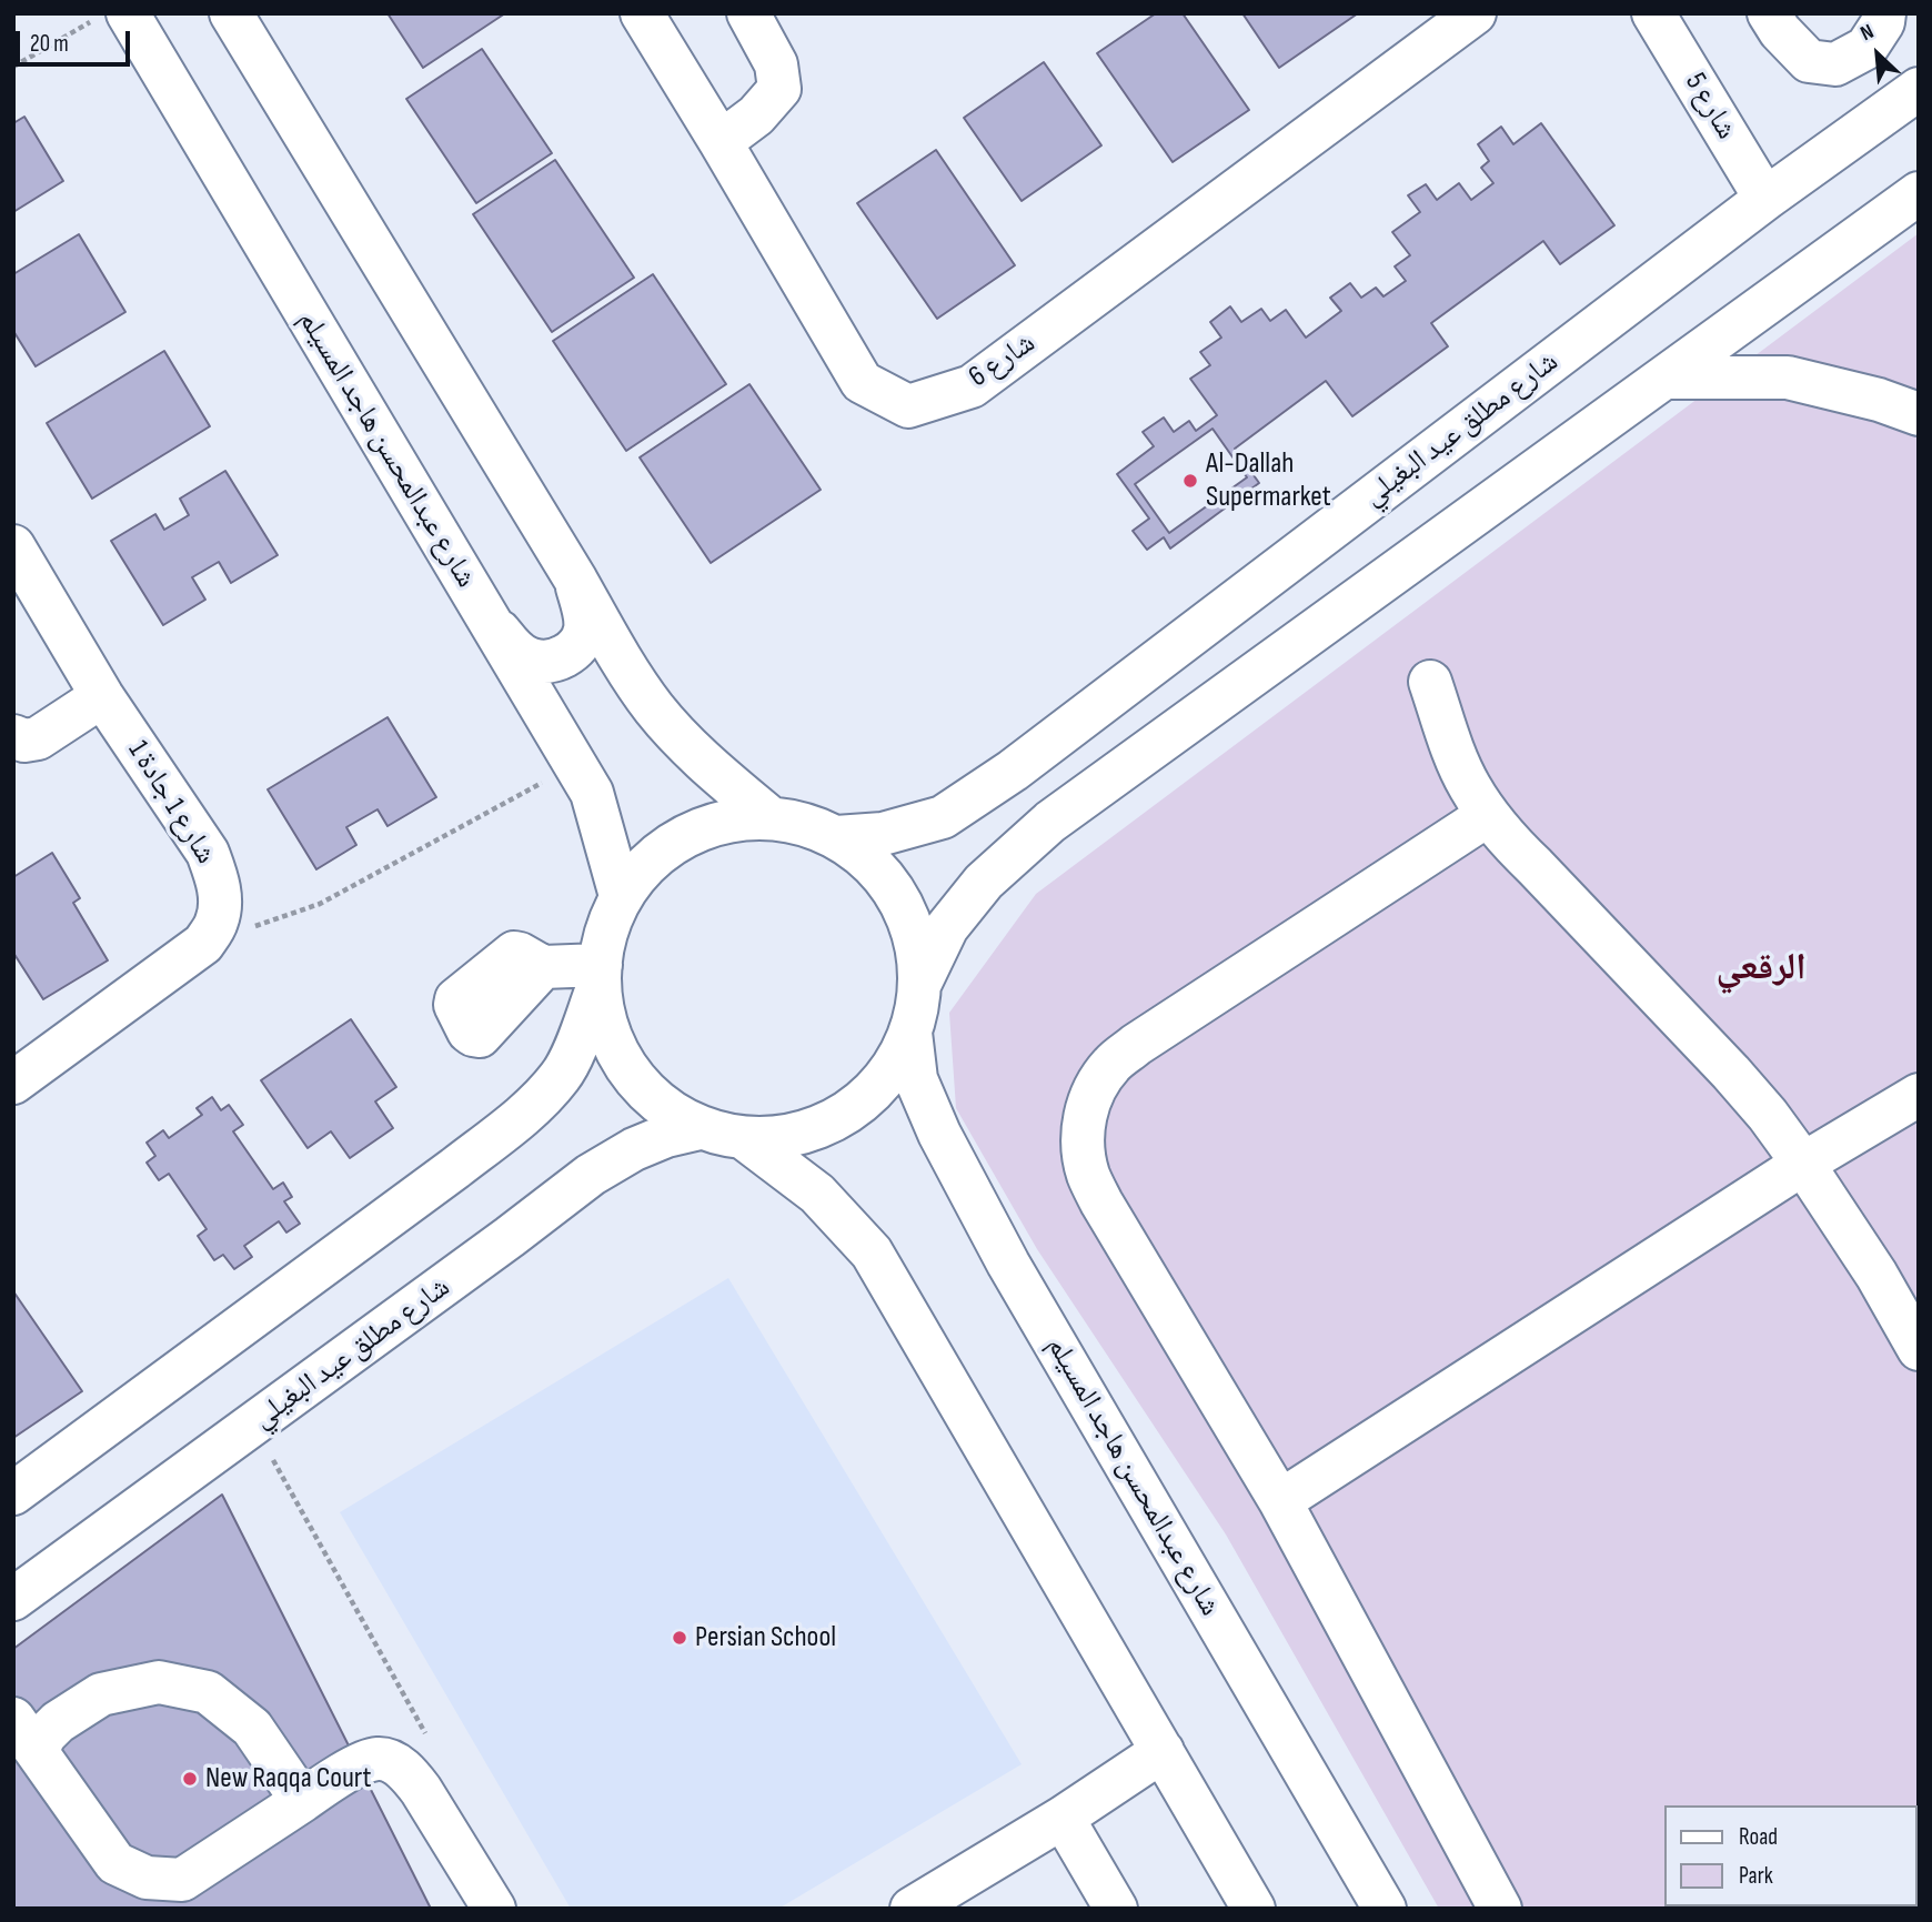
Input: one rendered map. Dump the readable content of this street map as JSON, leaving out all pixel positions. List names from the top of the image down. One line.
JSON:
{"streets":{"street":["شارع 5","شارع 6","شارع مطلق عيد البغيلي","شارع عبدالمحسن هاجد المسيلم","شارع 1 جادة 1"]},"crossings":[["شارع 5","شارع مطلق عيد البغيلي"]],"districts":["الرقعي"],"places":["Al-Dallah Supermarket","Persian School","New Raqqa Court"],"legend":["Road","Park"],"scale_bar":"20 m","north":"top left"}
